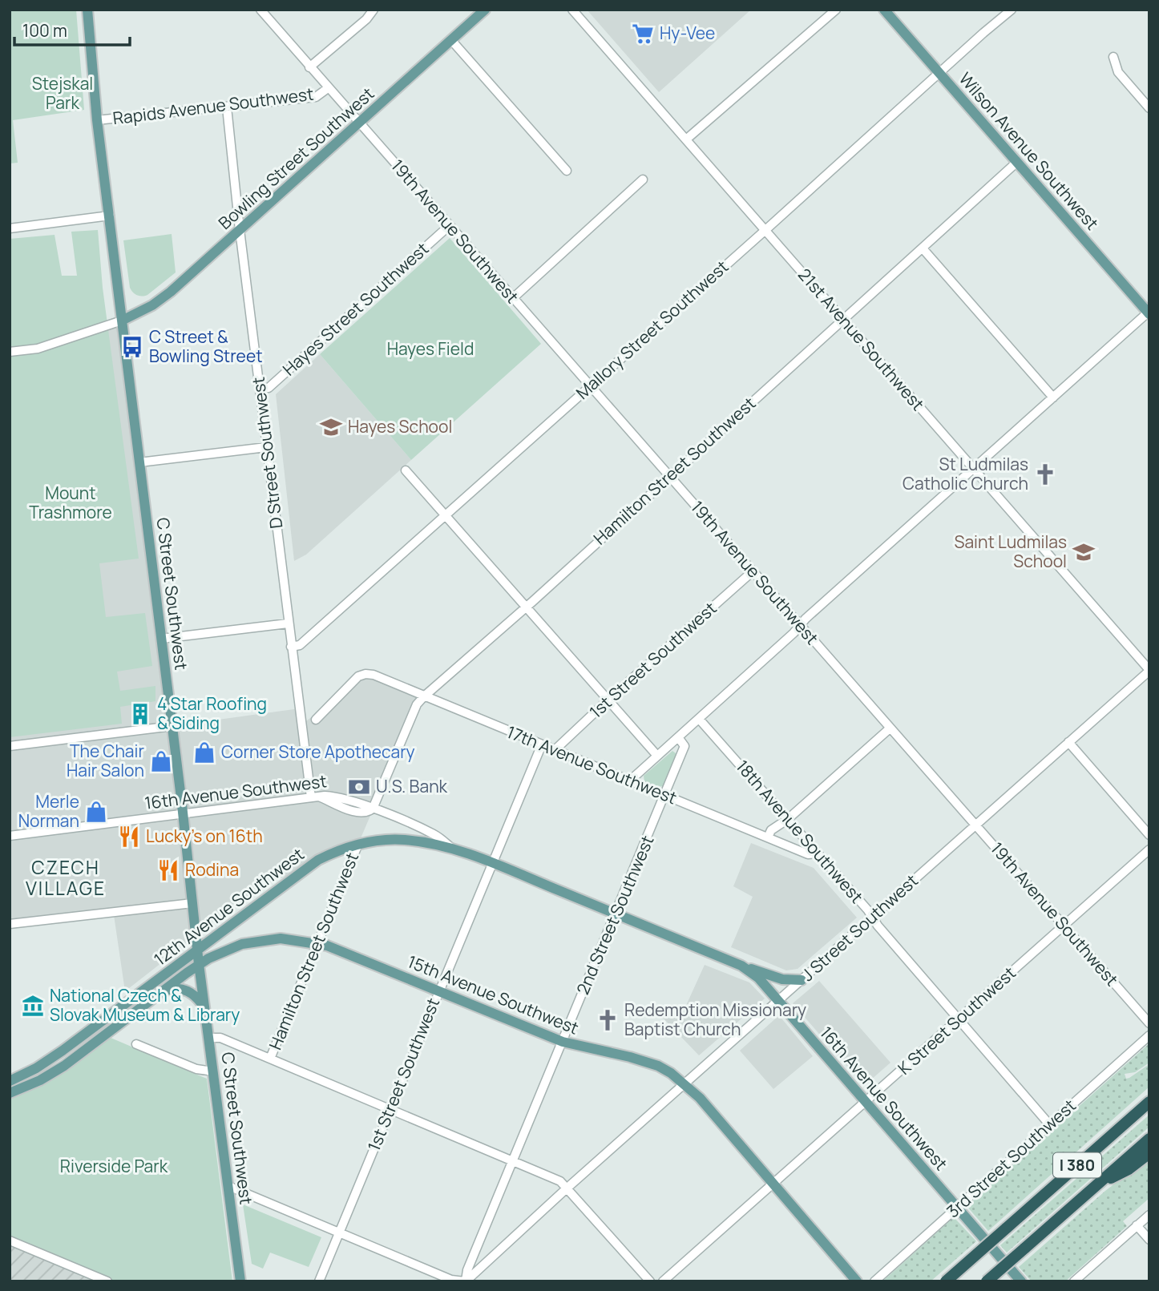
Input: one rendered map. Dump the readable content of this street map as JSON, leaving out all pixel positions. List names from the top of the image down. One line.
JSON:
{"streets":{"highway":["I 380"],"main road":["Wilson Avenue Southwest","Bowling Street Southwest","C Street Southwest","16th Avenue Southwest","12th Avenue Southwest","15th Avenue Southwest"],"street":["Rapids Avenue Southwest","19th Avenue Southwest","Hayes Street Southwest","Mallory Street Southwest","21st Avenue Southwest","D Street Southwest","Hamilton Street Southwest","1st Street Southwest","17th Avenue Southwest","18th Avenue Southwest","2nd Street Southwest","J Street Southwest","K Street Southwest","3rd Street Southwest"]},"crossings":[["Rapids Avenue Southwest","19th Avenue Southwest"],["Rapids Avenue Southwest","D Street Southwest"],["Rapids Avenue Southwest","C Street Southwest"],["Wilson Avenue Southwest","Mallory Street Southwest"],["Wilson Avenue Southwest","Hamilton Street Southwest"],["Bowling Street Southwest","19th Avenue Southwest"],["Bowling Street Southwest","D Street Southwest"],["Bowling Street Southwest","C Street Southwest"],["19th Avenue Southwest","Hayes Street Southwest"],["19th Avenue Southwest","Mallory Street Southwest"],["19th Avenue Southwest","Hamilton Street Southwest"],["19th Avenue Southwest","1st Street Southwest"],["19th Avenue Southwest","J Street Southwest"],["19th Avenue Southwest","K Street Southwest"],["Hayes Street Southwest","D Street Southwest"],["Mallory Street Southwest","21st Avenue Southwest"],["Mallory Street Southwest","D Street Southwest"],["21st Avenue Southwest","Hamilton Street Southwest"],["21st Avenue Southwest","J Street Southwest"],["D Street Southwest","16th Avenue Southwest"],["Hamilton Street Southwest","17th Avenue Southwest"],["Hamilton Street Southwest","16th Avenue Southwest"],["Hamilton Street Southwest","12th Avenue Southwest"],["Hamilton Street Southwest","15th Avenue Southwest"],["C Street Southwest","16th Avenue Southwest"],["C Street Southwest","12th Avenue Southwest"],["C Street Southwest","15th Avenue Southwest"],["1st Street Southwest","17th Avenue Southwest"],["1st Street Southwest","16th Avenue Southwest"],["1st Street Southwest","12th Avenue Southwest"],["1st Street Southwest","15th Avenue Southwest"],["17th Avenue Southwest","18th Avenue Southwest"],["17th Avenue Southwest","2nd Street Southwest"],["16th Avenue Southwest","12th Avenue Southwest"],["16th Avenue Southwest","2nd Street Southwest"],["16th Avenue Southwest","J Street Southwest"],["16th Avenue Southwest","K Street Southwest"],["16th Avenue Southwest","3rd Street Southwest"],["18th Avenue Southwest","J Street Southwest"],["18th Avenue Southwest","K Street Southwest"],["18th Avenue Southwest","3rd Street Southwest"],["12th Avenue Southwest","15th Avenue Southwest"],["2nd Street Southwest","J Street Southwest"],["2nd Street Southwest","15th Avenue Southwest"],["J Street Southwest","15th Avenue Southwest"],["15th Avenue Southwest","K Street Southwest"]],"districts":["CZECH VILLAGE"],"parks":["Stejskal Park","Hayes Field","Mount Trashmore","Riverside Park"],"places":{"supermarket":["Hy-Vee"],"bus stop":["C Street & Bowling Street"],"school or university":["Hayes School","Saint Ludmilas School"],"church":["St Ludmilas Catholic Church","Redemption Missionary Baptist Church"],"building":["4 Star Roofing & Siding"],"shop":["Corner Store Apothecary","The Chair Hair Salon","Merle Norman"],"bank":["U.S. Bank"],"restaurant":["Lucky's on 16th","Rodina"],"museum":["National Czech & Slovak Museum & Library"]},"scale_bar":"100 m"}
